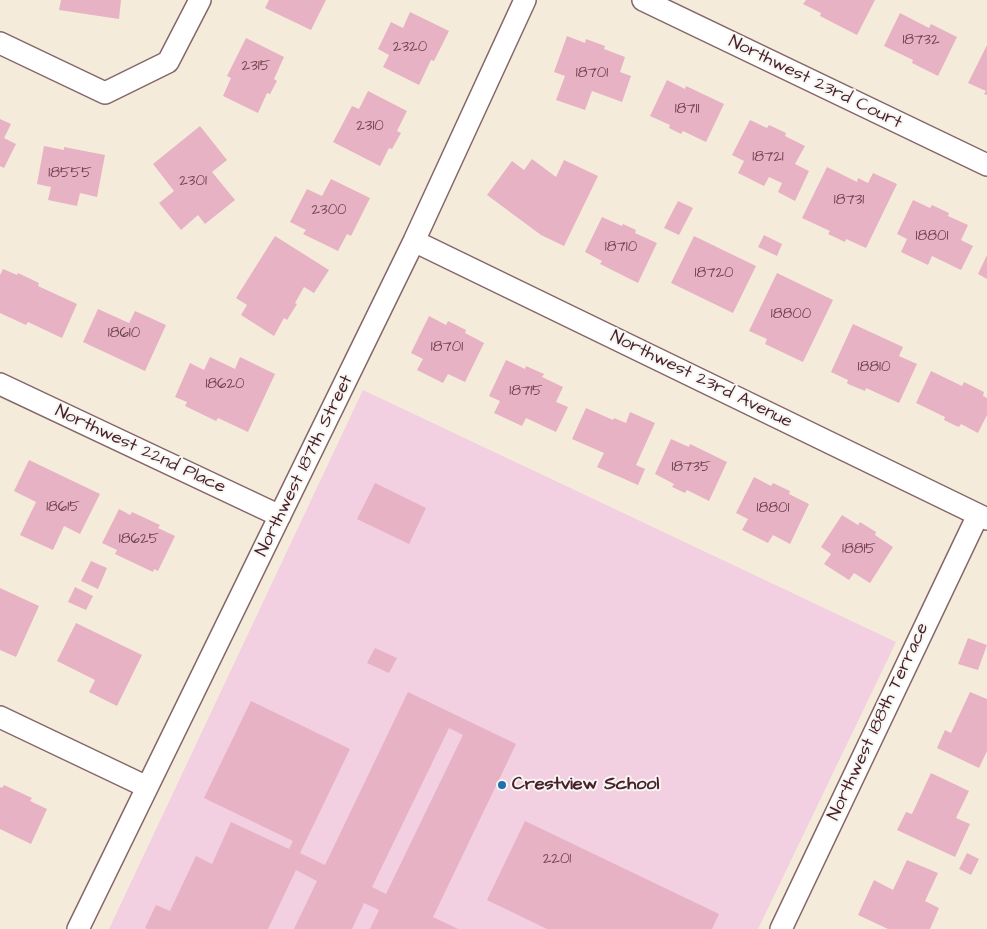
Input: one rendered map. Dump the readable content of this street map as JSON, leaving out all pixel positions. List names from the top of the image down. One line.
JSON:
{"streets":{"street":["Northwest 23rd Court","Northwest 23rd Avenue","Northwest 22nd Place","Northwest 187th Street","Northwest 188th Terrace"]},"crossings":[["Northwest 23rd Avenue","Northwest 187th Street"],["Northwest 23rd Avenue","Northwest 188th Terrace"],["Northwest 22nd Place","Northwest 187th Street"]],"places":["Crestview School"],"house_numbers":["18732","2320","2315","18701","18711","2310","18721","18555","2301","18731","2300","18801","18710","18720","18800","18610","18701","18810","18620","18715","18735","18615","18801","18625","18815","2201"]}
